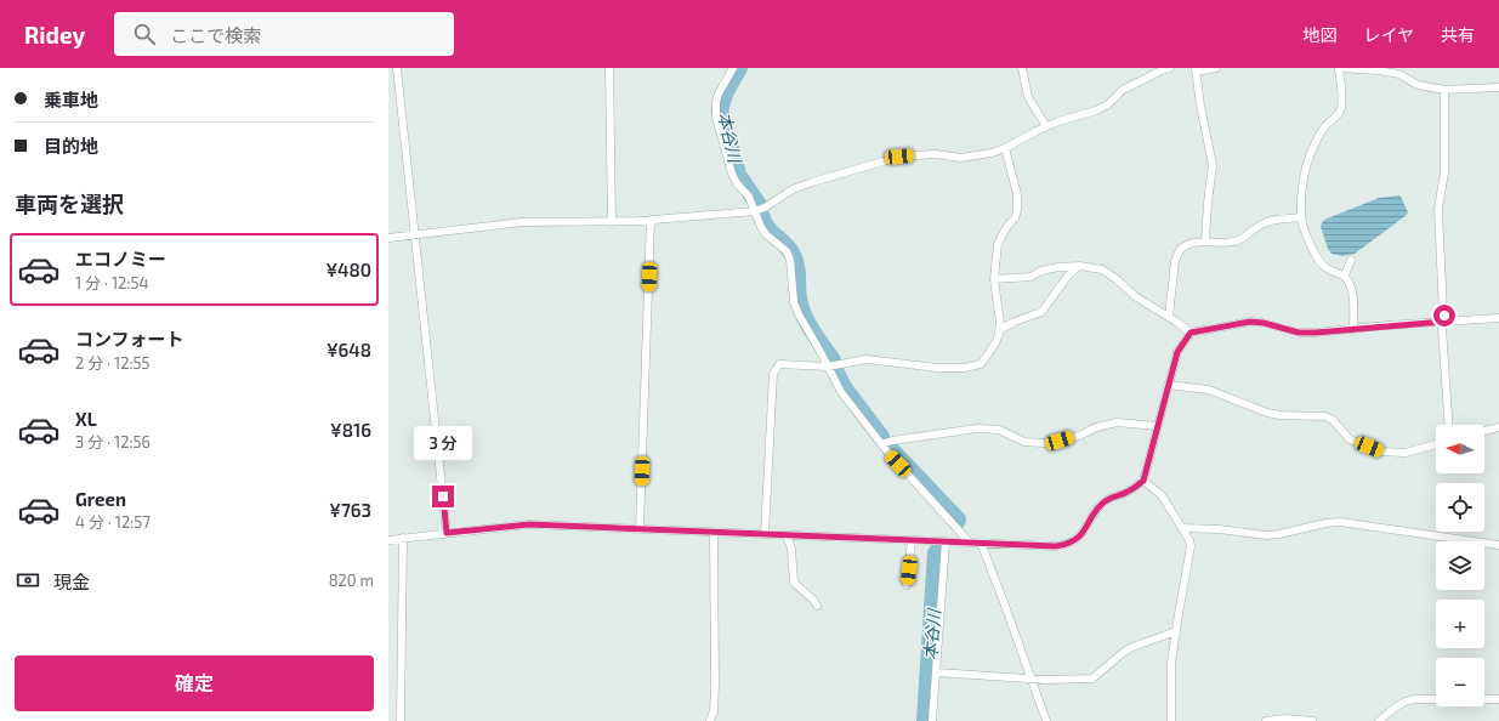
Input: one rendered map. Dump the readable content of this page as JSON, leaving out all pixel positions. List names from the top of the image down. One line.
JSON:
{"water":["本谷川"],"north":"left","page":{"header":"Ridey","search":"ここで検索","nav":["地図","レイヤ","共有"],"banner":["乗車地","目的地"],"heading":"車両を選択","list":[{"name":"エコノミー","note":"1 分 · 12:54","value":"¥480"},{"name":"コンフォート","note":"2 分 · 12:55","value":"¥648"},{"name":"XL","note":"3 分 · 12:56","value":"¥816"},{"name":"Green","note":"4 分 · 12:57","value":"¥763"}],"map_buttons":["+","−"],"bubble":"3 分","pay":["現金","820 m"],"buttons":"確定"}}
